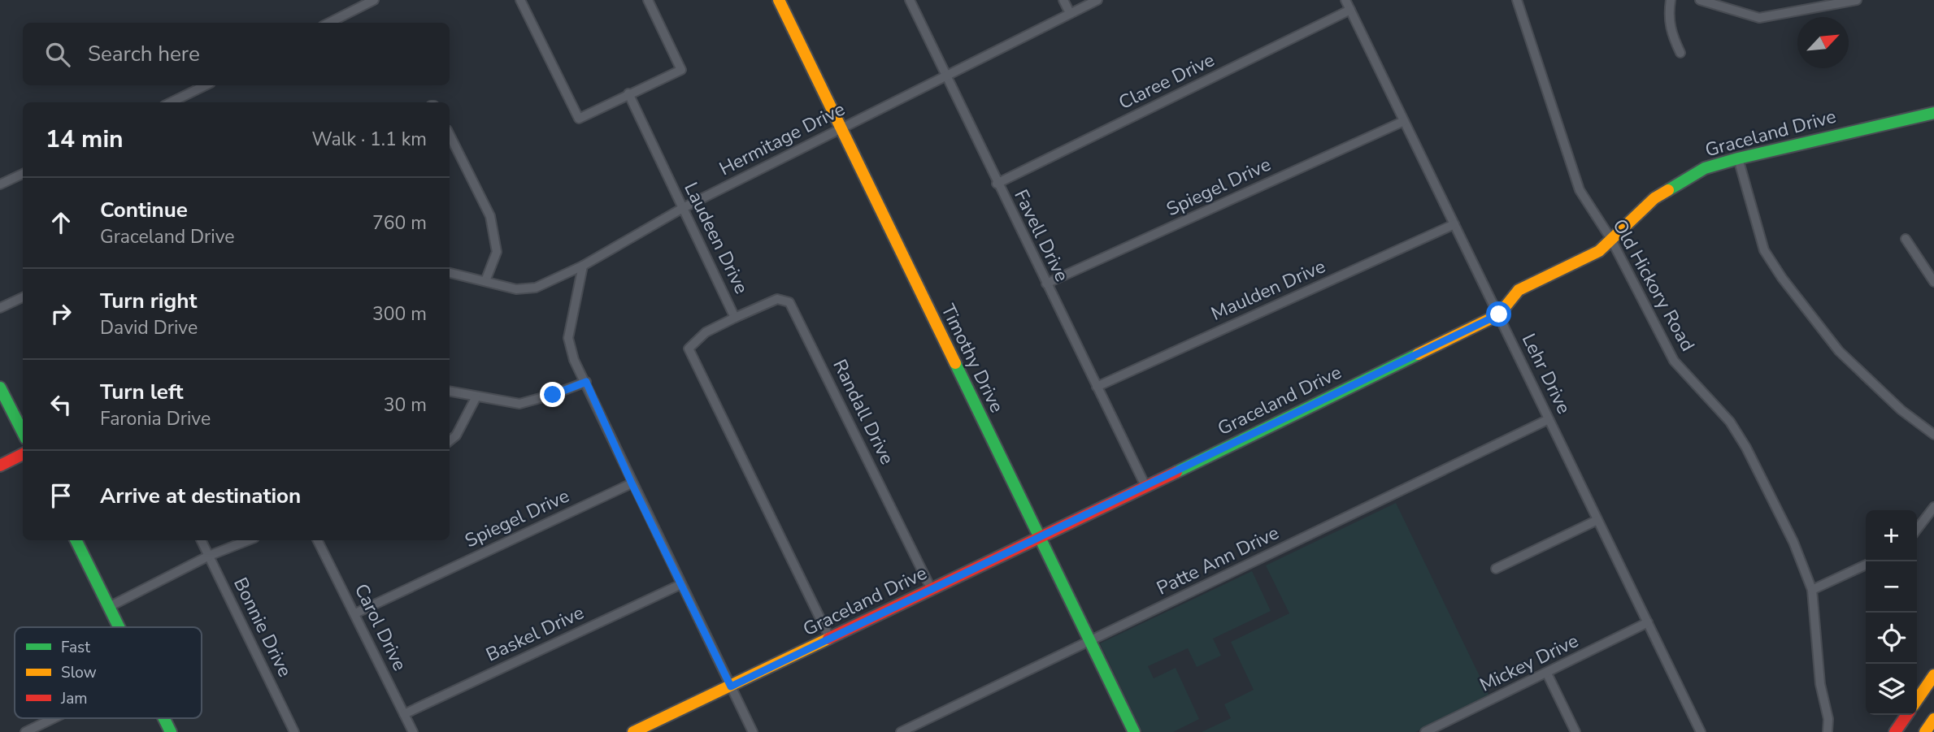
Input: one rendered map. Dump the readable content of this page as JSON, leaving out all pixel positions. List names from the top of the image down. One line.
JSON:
{"streets":{"main road":["Graceland Drive","Timothy Drive"],"street":["Claree Drive","Hermitage Drive","Spiegel Drive","Favell Drive","Laudeen Drive","Old Hickory Road","Maulden Drive","Lehr Drive","Randall Drive","Patte Ann Drive","Bonnie Drive","Carol Drive","Baskel Drive","Mickey Drive"]},"crossings":[["Claree Drive","Favell Drive"],["Claree Drive","Lehr Drive"],["Graceland Drive","Favell Drive"],["Graceland Drive","Laudeen Drive"],["Graceland Drive","Old Hickory Road"],["Graceland Drive","Timothy Drive"],["Graceland Drive","Lehr Drive"],["Graceland Drive","Randall Drive"],["Hermitage Drive","Favell Drive"],["Hermitage Drive","Laudeen Drive"],["Hermitage Drive","Timothy Drive"],["Spiegel Drive","Favell Drive"],["Spiegel Drive","Lehr Drive"],["Spiegel Drive","Carol Drive"],["Favell Drive","Maulden Drive"],["Laudeen Drive","Randall Drive"],["Maulden Drive","Lehr Drive"],["Timothy Drive","Patte Ann Drive"],["Lehr Drive","Patte Ann Drive"],["Lehr Drive","Mickey Drive"],["Carol Drive","Baskel Drive"]],"legend":["Fast","Slow","Jam"],"north":"top right","page":{"search":"Search here","heading":["14 min","Walk · 1.1 km"],"list":[["Continue","Graceland Drive","760 m"],["Turn right","David Drive","300 m"],["Turn left","Faronia Drive","30 m"],"Arrive at destination"],"map_buttons":["+","−"]}}
